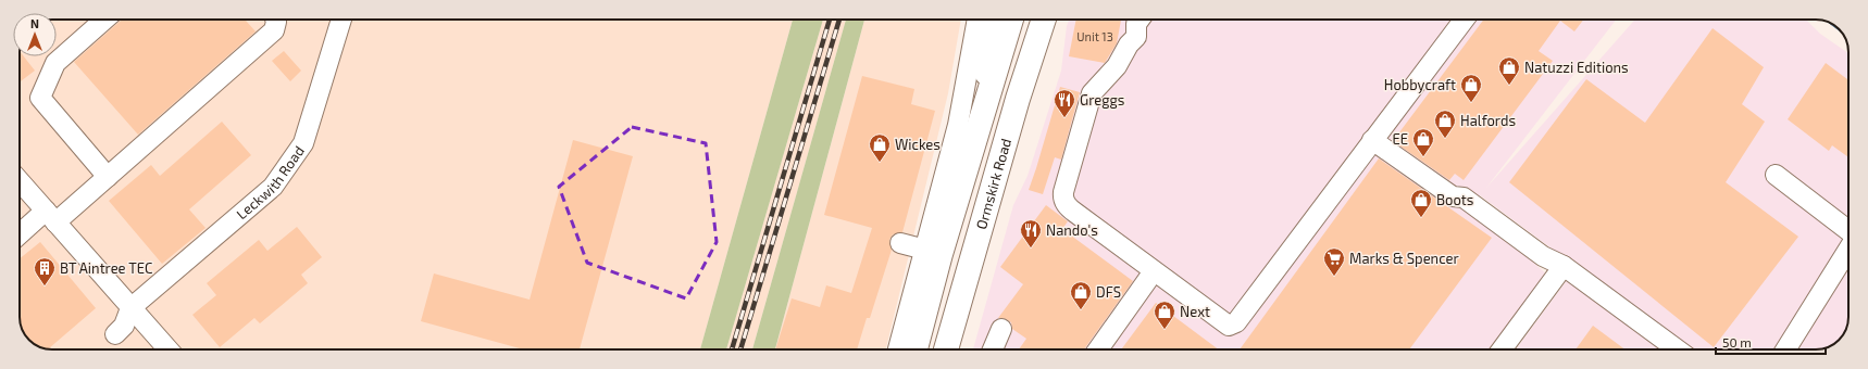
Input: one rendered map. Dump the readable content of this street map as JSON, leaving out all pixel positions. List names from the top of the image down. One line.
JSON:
{"streets":{"highway":["Ormskirk Road"],"street":["Leckwith Road"]},"places":{"shop":["Natuzzi Editions","Hobbycraft","Halfords","EE","Wickes","Boots","DFS","Next"],"restaurant":["Greggs","Nando's"],"supermarket":["Marks & Spencer"],"building":["BT Aintree TEC"]},"house_numbers":["Unit 13"],"scale_bar":"50 m","north":"top"}
